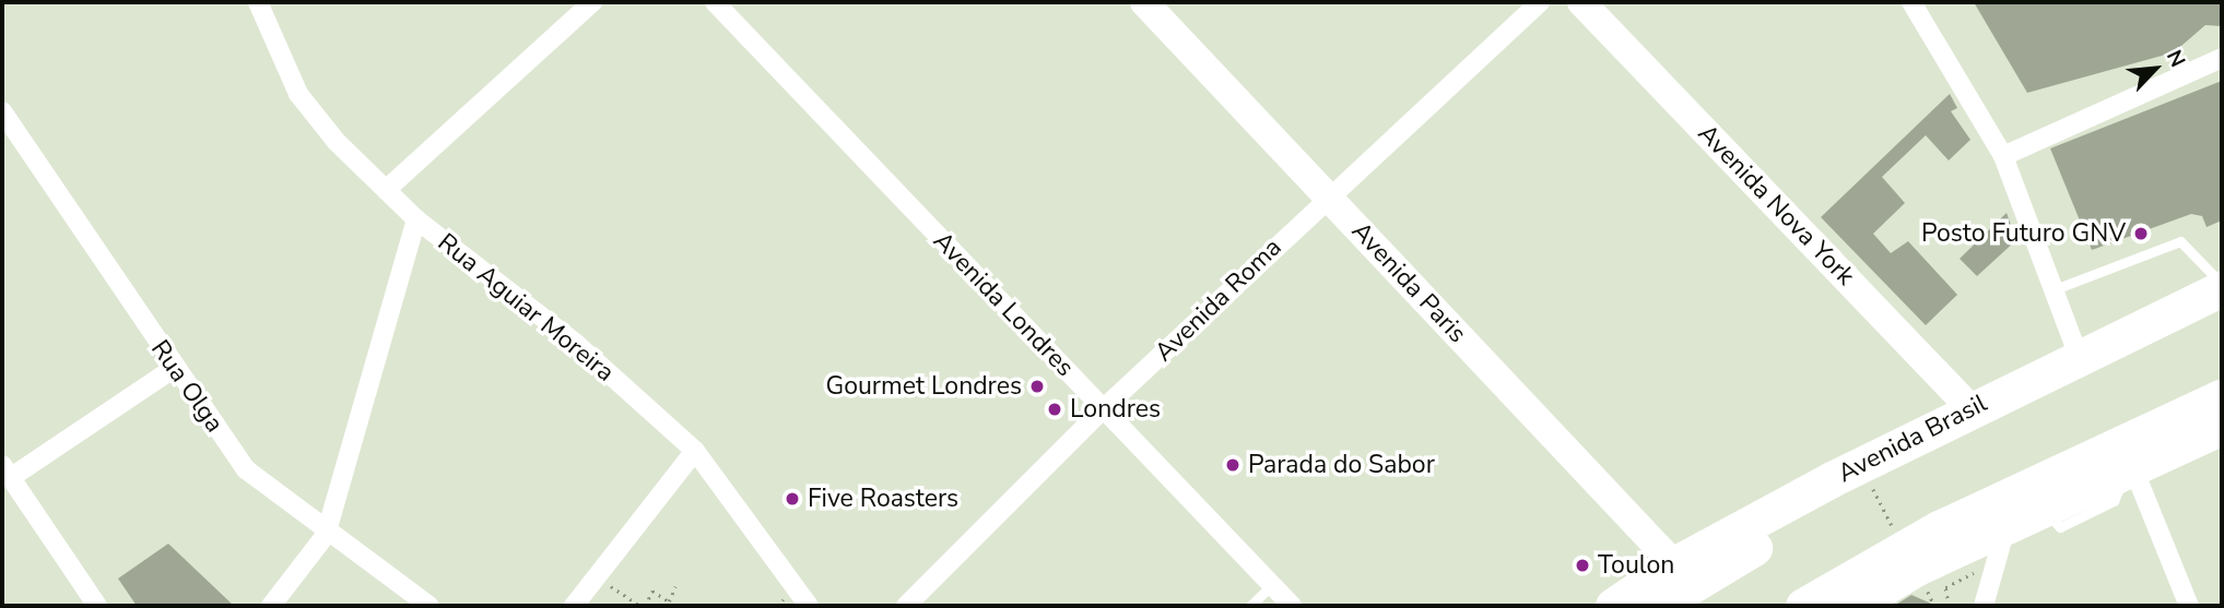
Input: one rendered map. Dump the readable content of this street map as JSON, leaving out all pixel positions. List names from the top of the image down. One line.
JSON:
{"streets":{"highway":["Avenida Brasil"],"main road":["Avenida Nova York","Avenida Paris"],"street":["Avenida Roma","Avenida Londres","Rua Aguiar Moreira","Rua Olga"]},"crossings":[["Avenida Nova York","Avenida Brasil"],["Avenida Paris","Avenida Roma"],["Avenida Paris","Avenida Brasil"],["Avenida Roma","Avenida Londres"]],"places":["Posto Futuro GNV","Gourmet Londres","Londres","Parada do Sabor","Five Roasters","Toulon"],"north":"top right"}
